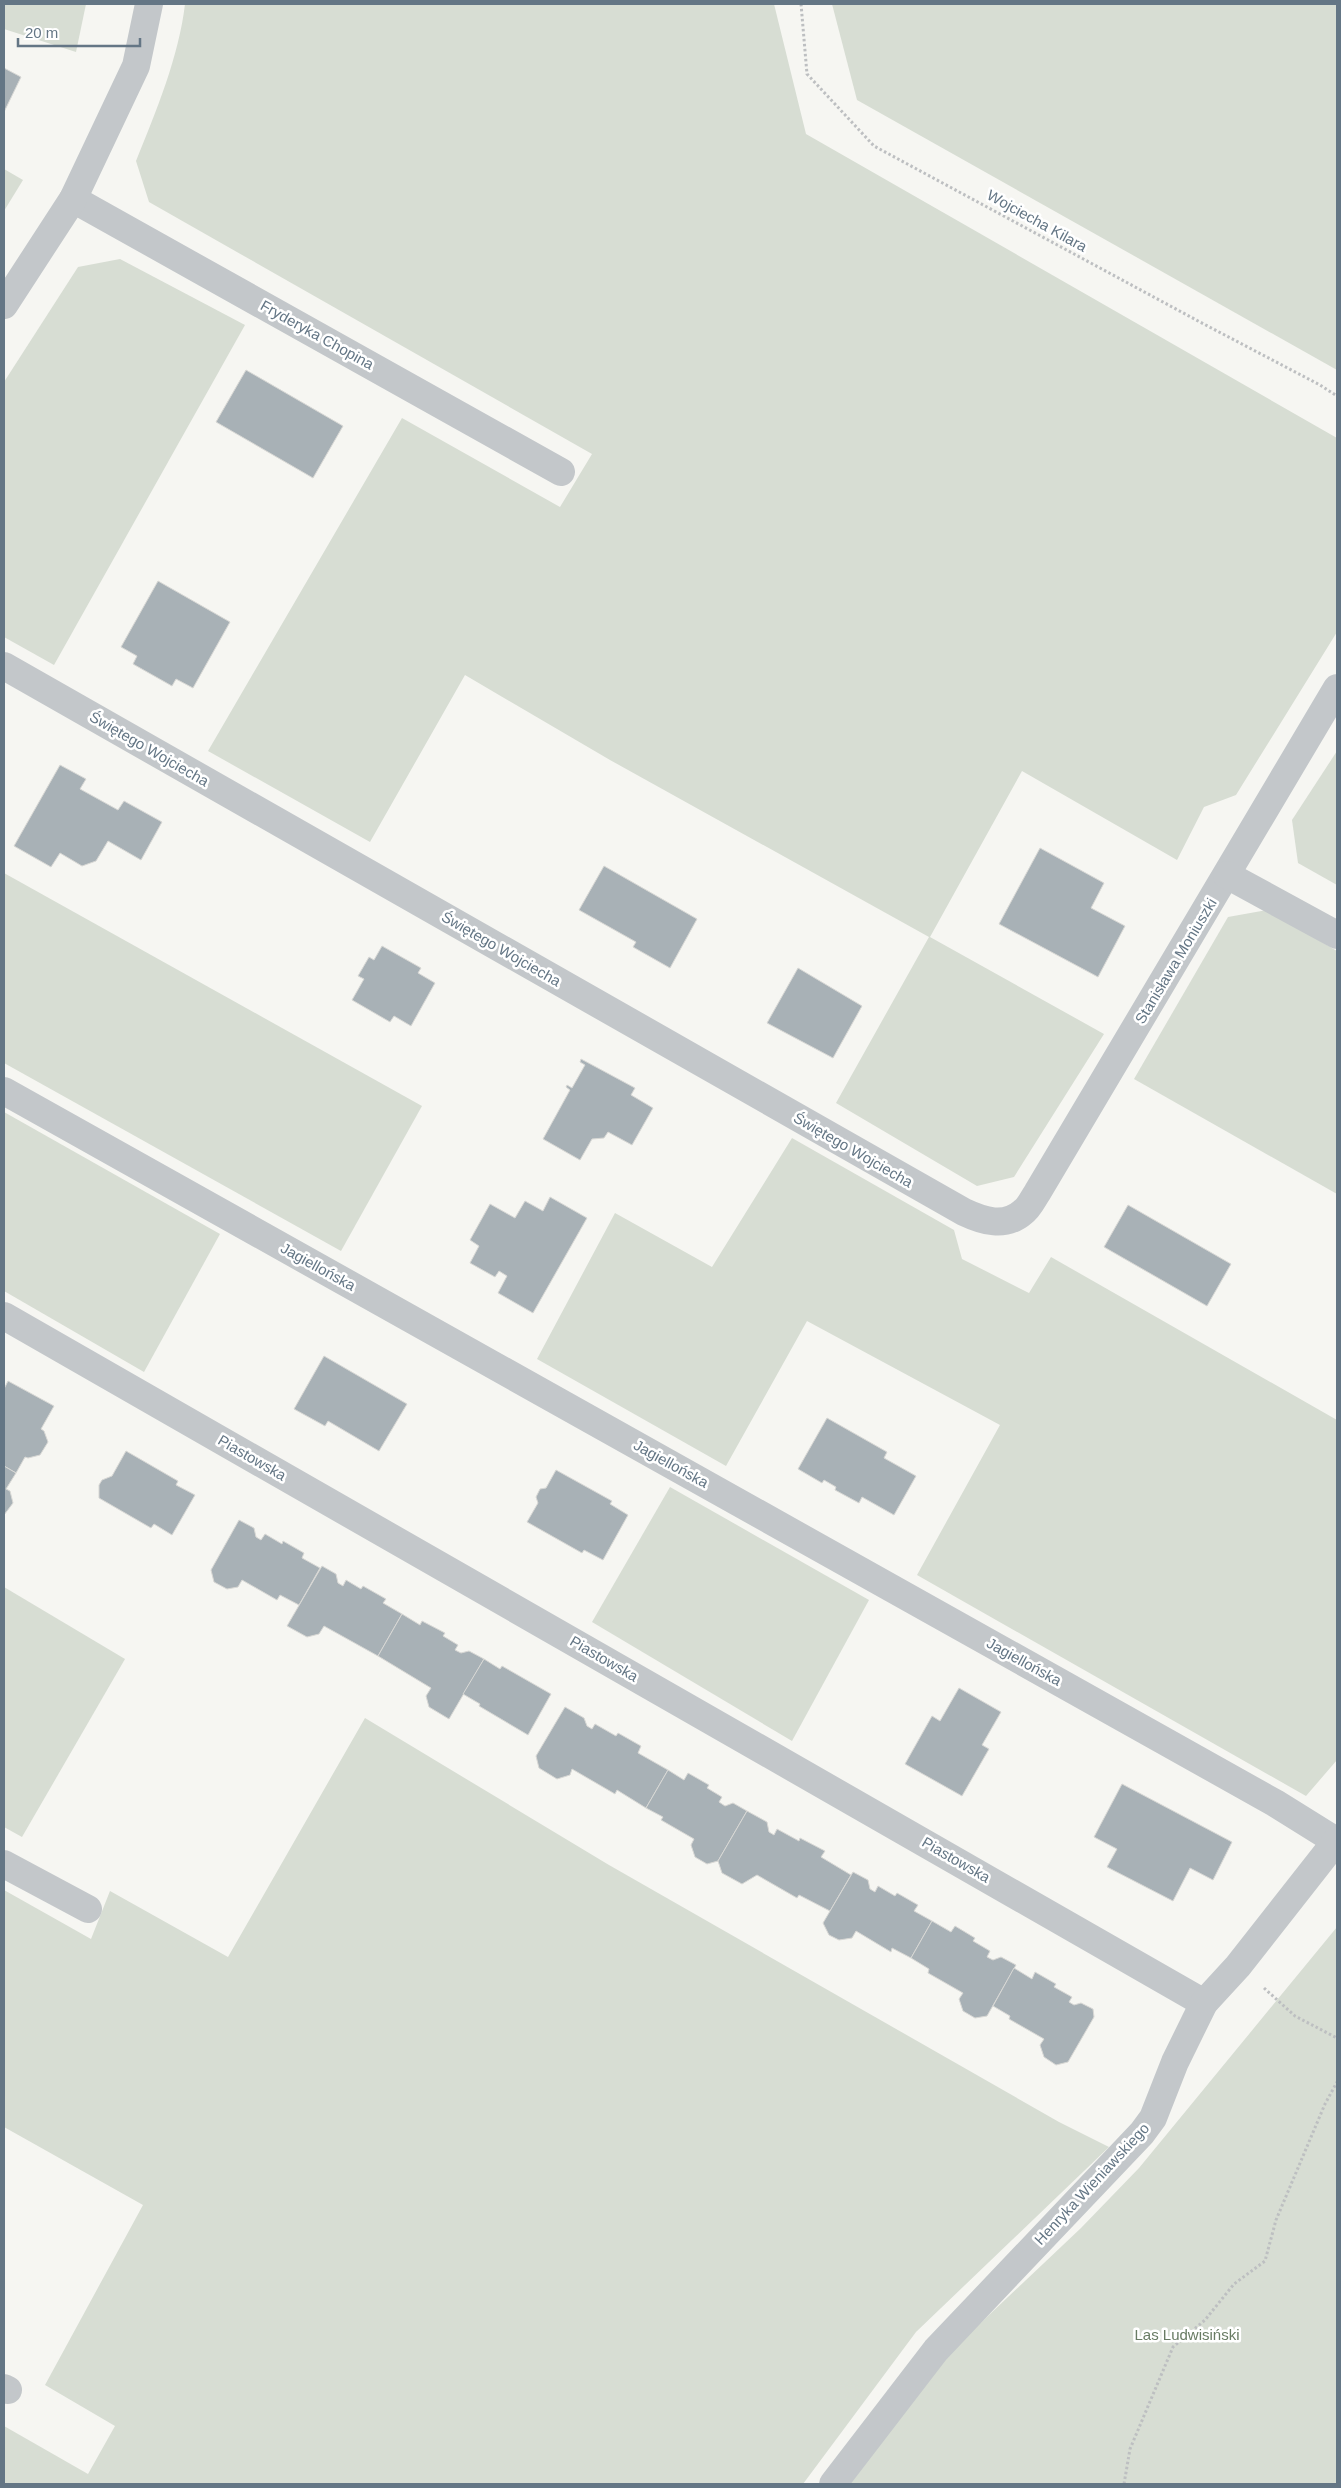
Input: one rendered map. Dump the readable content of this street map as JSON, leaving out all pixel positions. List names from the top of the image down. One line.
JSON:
{"streets":{"street":["Fryderyka Chopina","Świętego Wojciecha","Stanisława Moniuszki","Jagiellońska","Piastowska","Henryka Wieniawskiego"],"path":["Wojciecha Kilara"]},"crossings":[["Świętego Wojciecha","Stanisława Moniuszki"],["Jagiellońska","Henryka Wieniawskiego"],["Piastowska","Henryka Wieniawskiego"]],"parks":["Las Ludwisiński"],"scale_bar":"20 m"}
